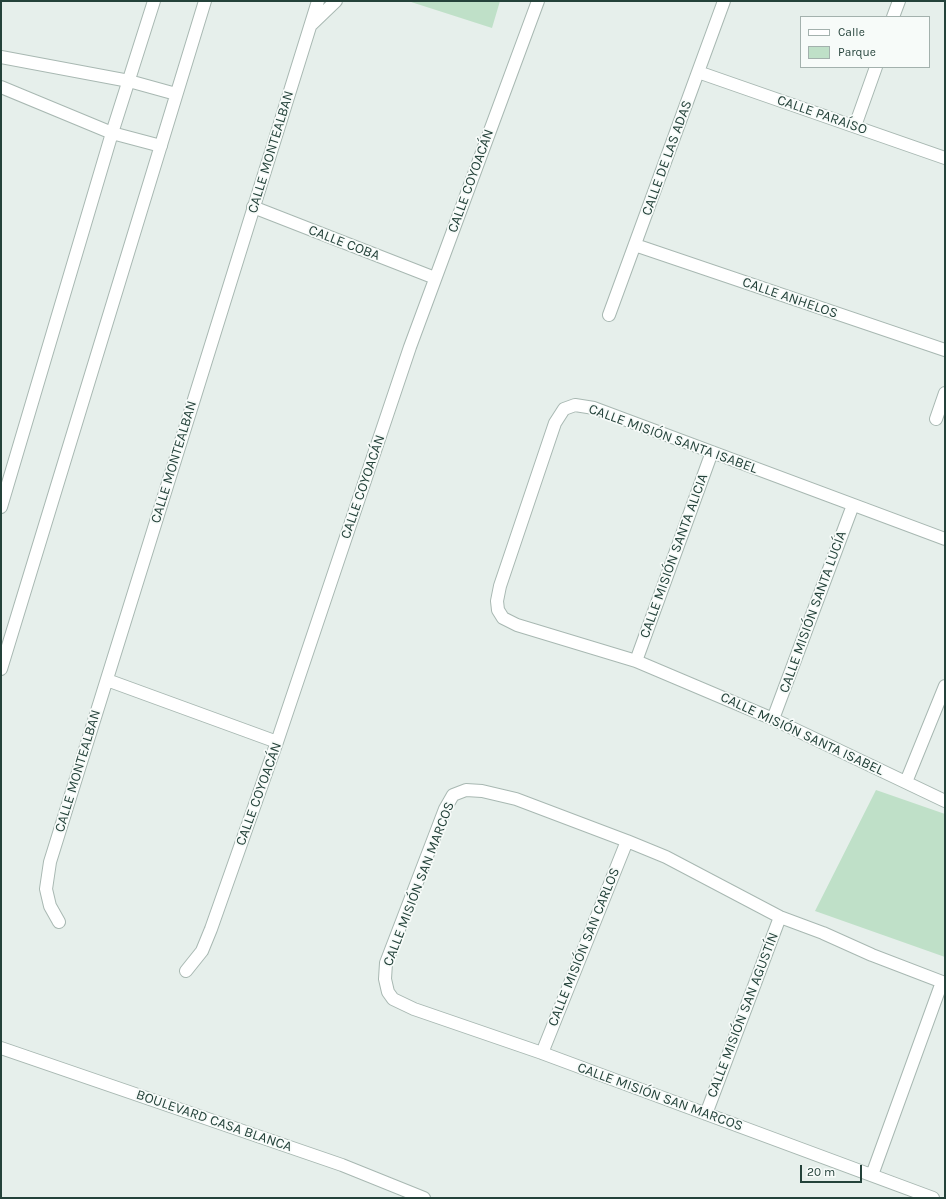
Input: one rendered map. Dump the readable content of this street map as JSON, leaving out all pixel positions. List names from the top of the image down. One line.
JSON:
{"streets":{"street":["CALLE PARAÍSO","CALLE MONTEALBAN","CALLE DE LAS ADAS","CALLE COYOACÁN","CALLE COBA","CALLE ANHELOS","CALLE MISIÓN SANTA ISABEL","CALLE MISIÓN SANTA ALICIA","CALLE MISIÓN SANTA LUCÍA","CALLE MISIÓN SAN MARCOS","CALLE MISIÓN SAN CARLOS","CALLE MISIÓN SAN AGUSTÍN","BOULEVARD CASA BLANCA"]},"crossings":[["CALLE PARAÍSO","CALLE DE LAS ADAS"],["CALLE MONTEALBAN","CALLE COBA"],["CALLE DE LAS ADAS","CALLE ANHELOS"],["CALLE COYOACÁN","CALLE COBA"],["CALLE MISIÓN SANTA ISABEL","CALLE MISIÓN SANTA ALICIA"],["CALLE MISIÓN SANTA ISABEL","CALLE MISIÓN SANTA LUCÍA"],["CALLE MISIÓN SAN MARCOS","CALLE MISIÓN SAN CARLOS"],["CALLE MISIÓN SAN MARCOS","CALLE MISIÓN SAN AGUSTÍN"]],"legend":["Calle","Parque"],"scale_bar":"20 m"}
